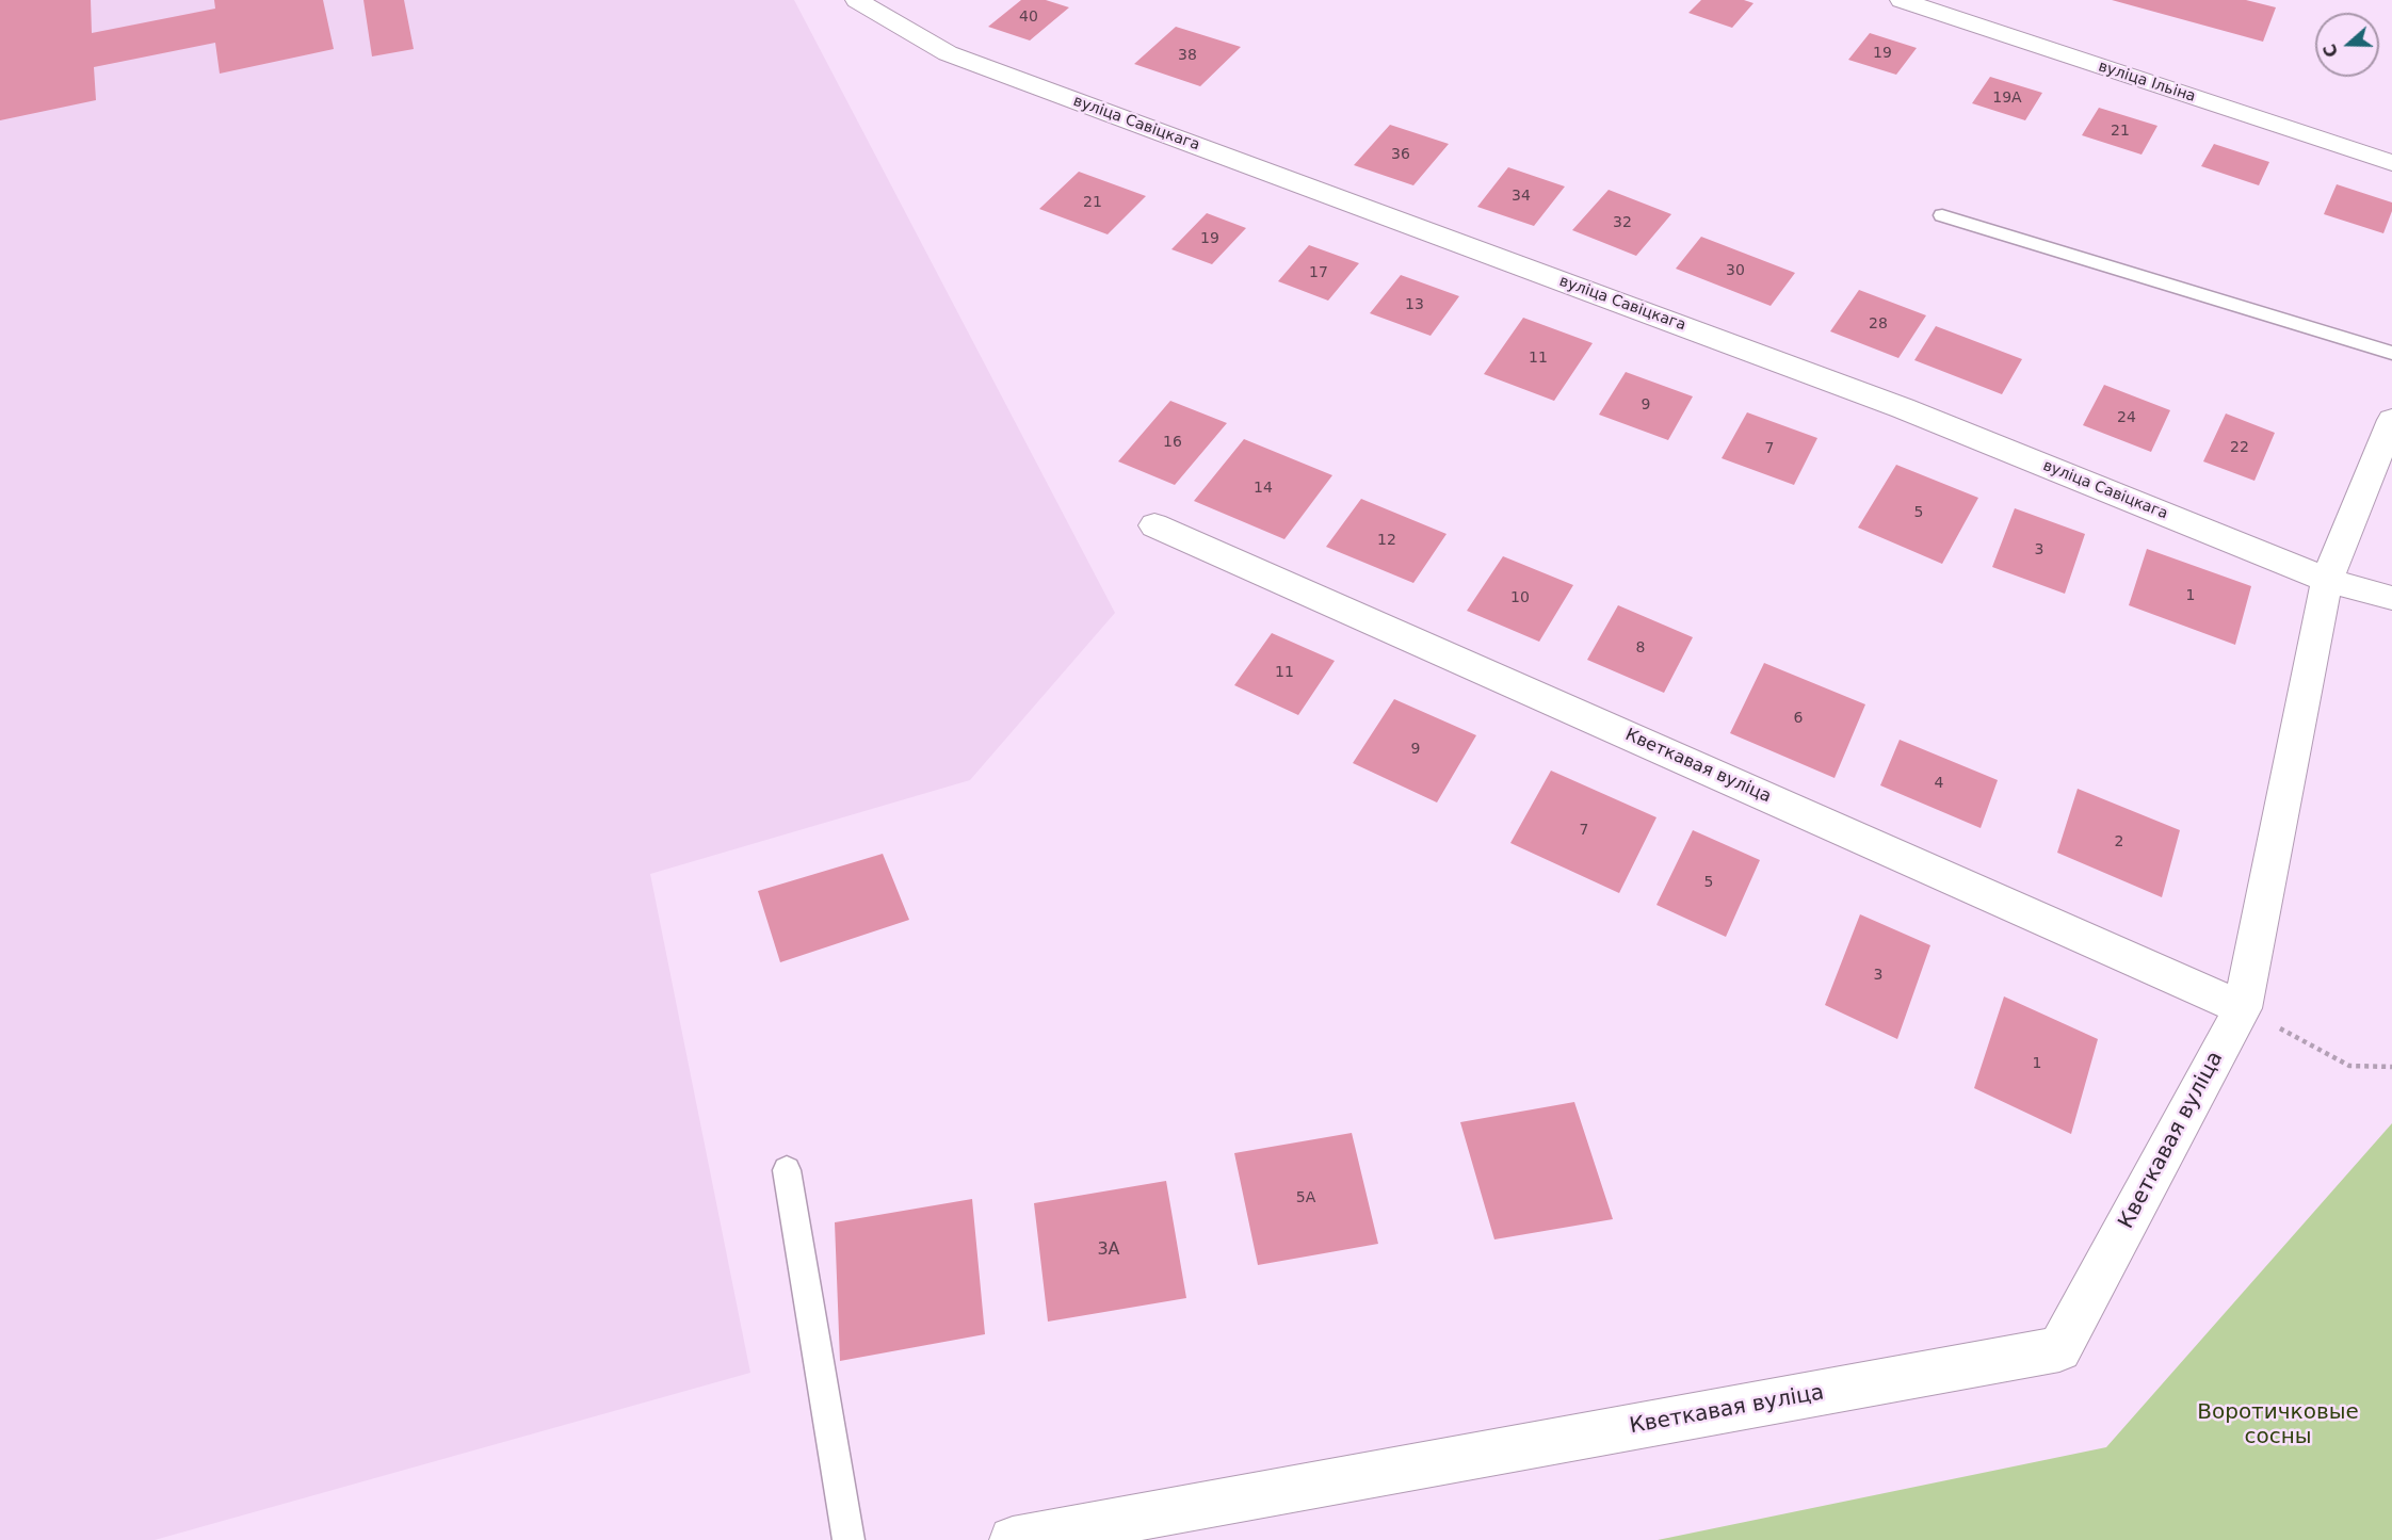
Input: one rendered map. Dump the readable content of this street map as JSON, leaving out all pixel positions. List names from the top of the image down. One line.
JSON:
{"streets":{"street":["вуліца Ільіна","вуліца Савіцкага","Кветкавая вуліца"]},"crossings":[["вуліца Савіцкага","Кветкавая вуліца"]],"parks":["Воротичковые сосны"],"house_numbers":["40","19","38","19А","21","36","34","21","32","19","30","17","13","28","11","9","24","16","22","7","14","5","12","3","1","10","8","11","6","9","4","7","2","5","3","1","5А","3А"],"north":"left"}
